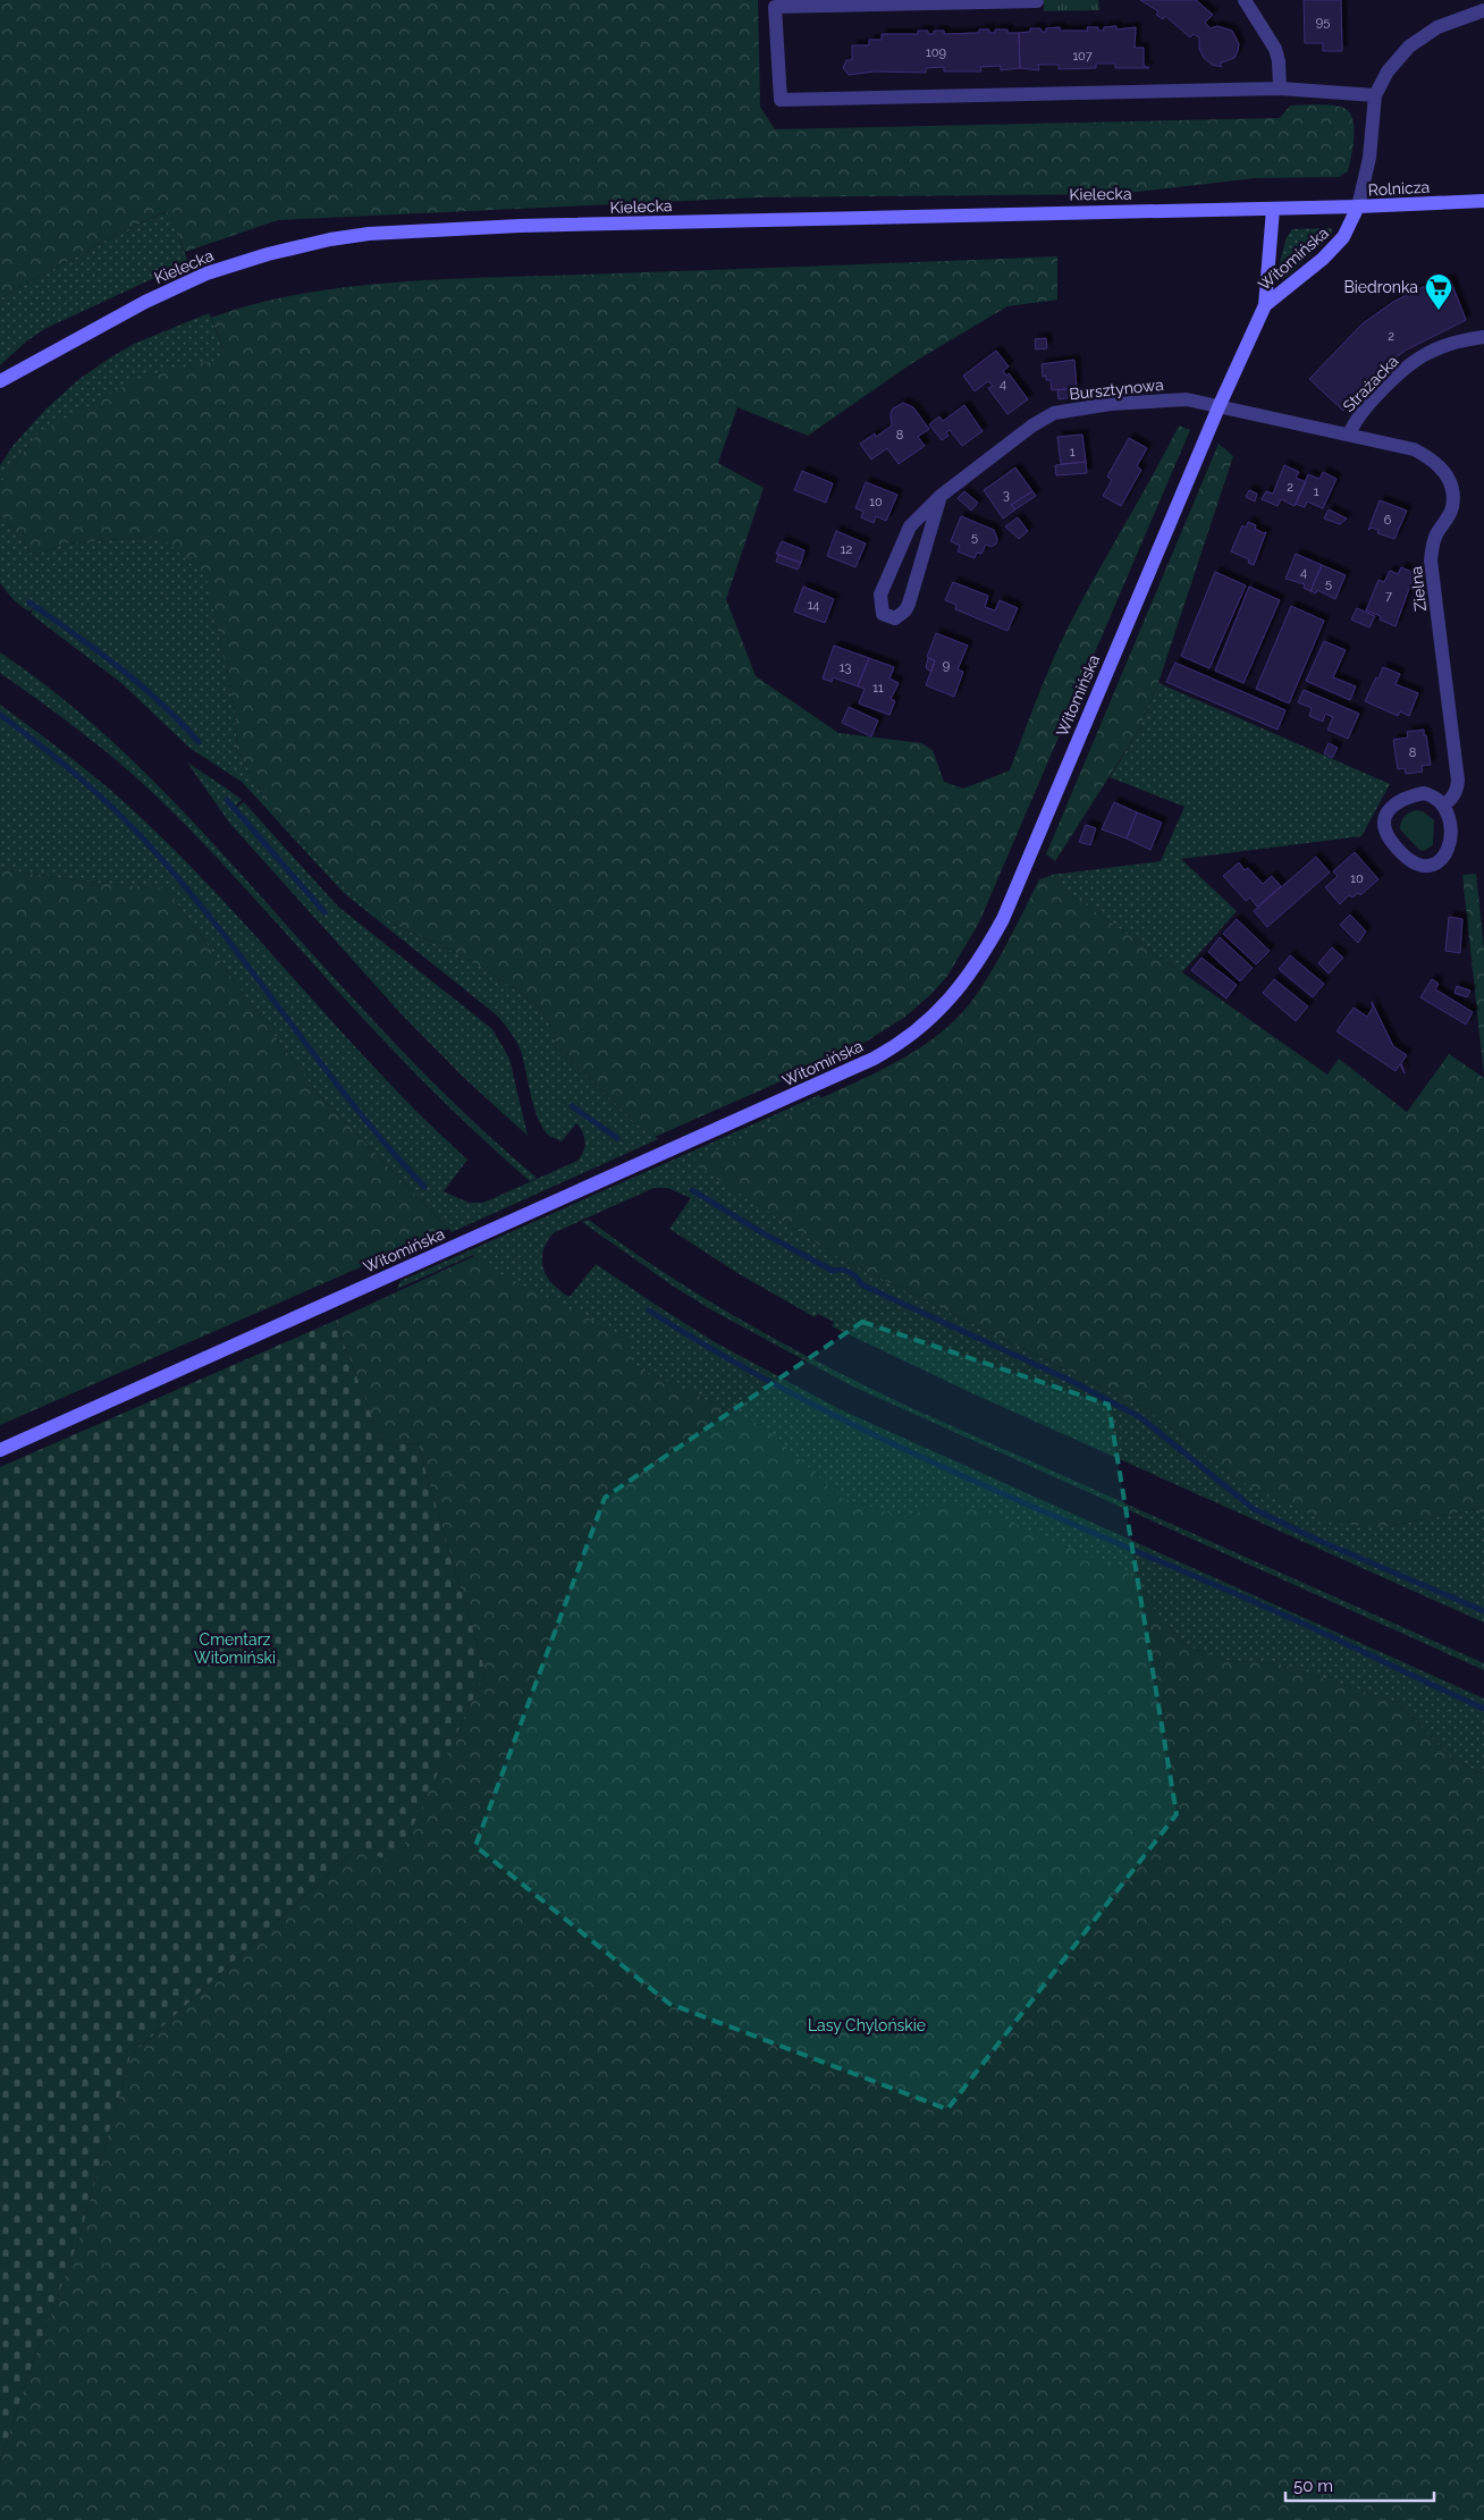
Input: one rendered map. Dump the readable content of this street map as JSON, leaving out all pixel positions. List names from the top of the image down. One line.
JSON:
{"streets":{"street":["Rolnicza","Kielecka","Witomińska","Strażacka","Bursztynowa","Zielna"]},"crossings":[["Rolnicza","Kielecka"],["Rolnicza","Witomińska"],["Kielecka","Witomińska"],["Witomińska","Bursztynowa"],["Witomińska","Zielna"],["Strażacka","Zielna"],["Bursztynowa","Zielna"]],"parks":["Cmentarz Witomiński","Lasy Chylońskie"],"places":{"supermarket":["Biedronka"]},"house_numbers":["95","109","107","2","4","8","1","2","1","3","10","6","5","12","4","5","7","14","9","13","11","8","10"],"scale_bar":"50 m"}
